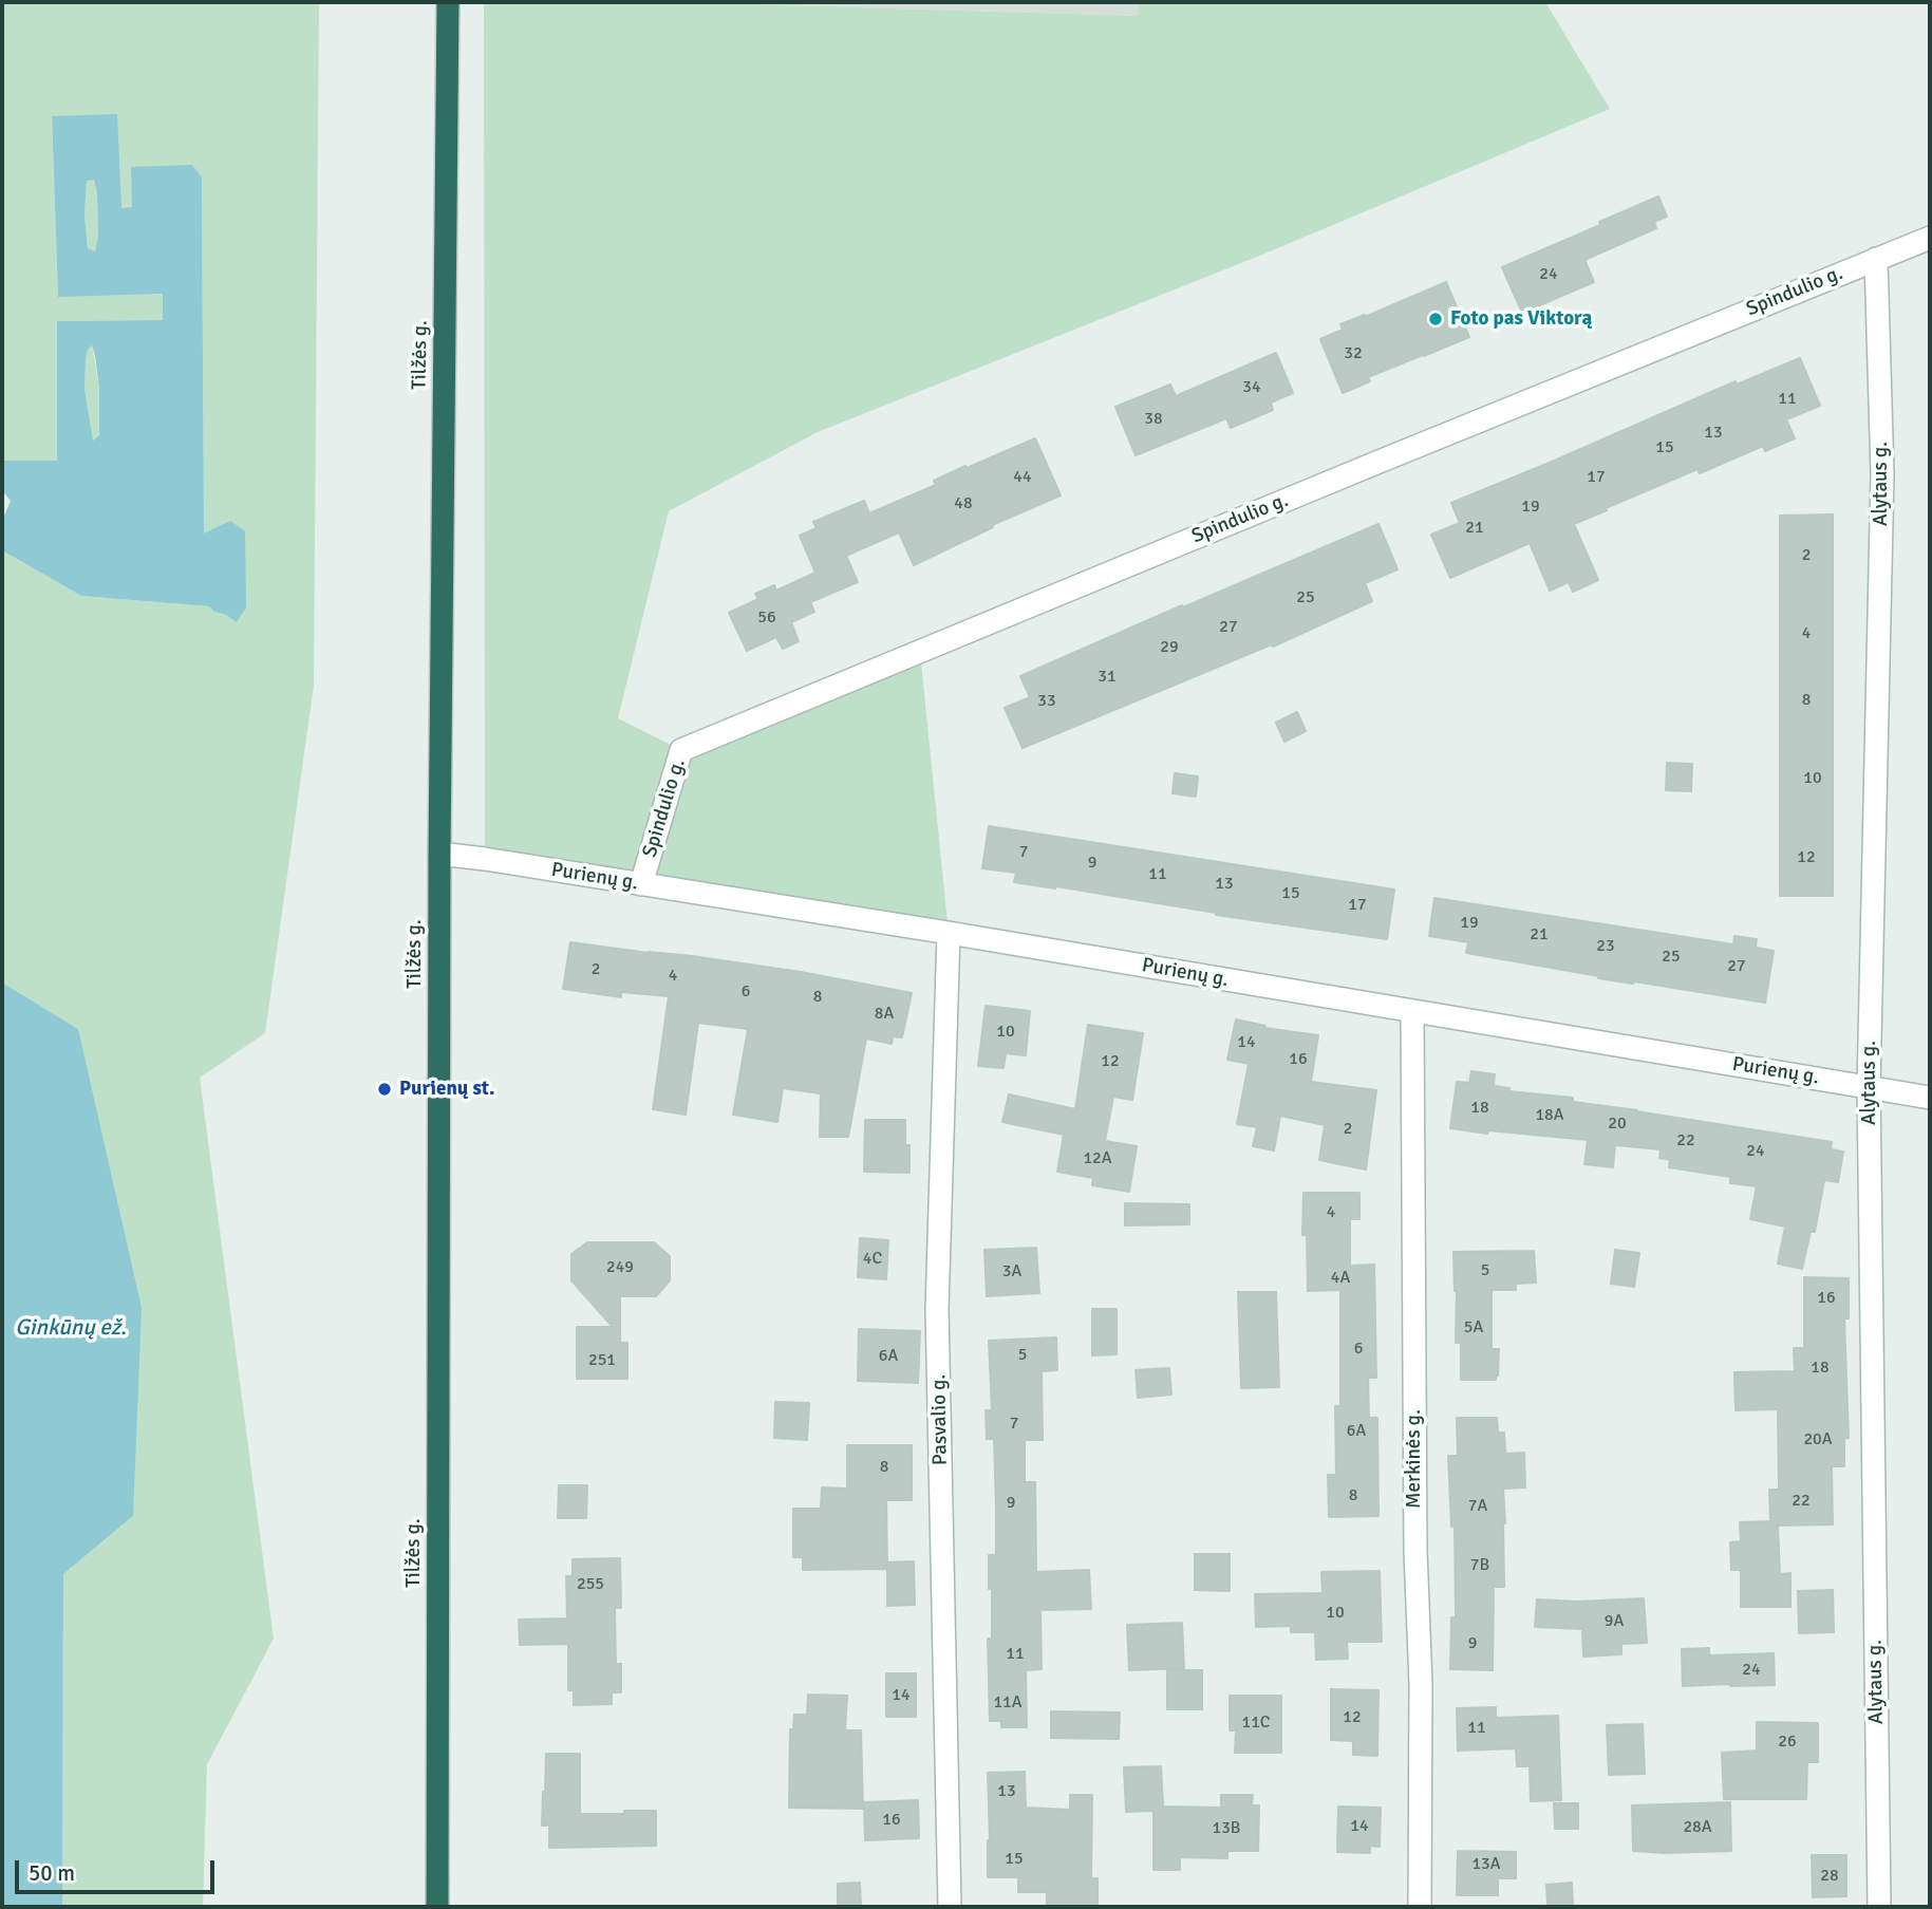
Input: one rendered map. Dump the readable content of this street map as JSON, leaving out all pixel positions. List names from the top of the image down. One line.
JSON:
{"streets":{"highway":["Tilžės g."],"street":["Spindulio g.","Alytaus g.","Purienų g.","Pasvalio g.","Merkinės g."]},"crossings":[["Spindulio g.","Alytaus g."],["Spindulio g.","Purienų g."],["Tilžės g.","Purienų g."],["Alytaus g.","Purienų g."],["Purienų g.","Pasvalio g."],["Purienų g.","Merkinės g."]],"water":["Ginkūnų ež."],"places":["Foto pas Viktorą","Purienų st."],"house_numbers":["24","32","34","11","38","13","15","44","17","48","19","21","2","25","56","27","4","29","31","8","33","10","7","12","9","11","13","15","17","19","21","23","25","27","2","4","6","8","8A","10","14","16","12","18","18A","20","2","22","24","12A","4","4C","249","5","3A","4A","16","5A","6","5","6A","251","18","7","6A","20A","8","8","22","9","7A","7B","255","10","9A","9","11","24","14","11A","12","11C","11","26","13","16","14","28A","13B","15","13A","28"],"scale_bar":"50 m"}
